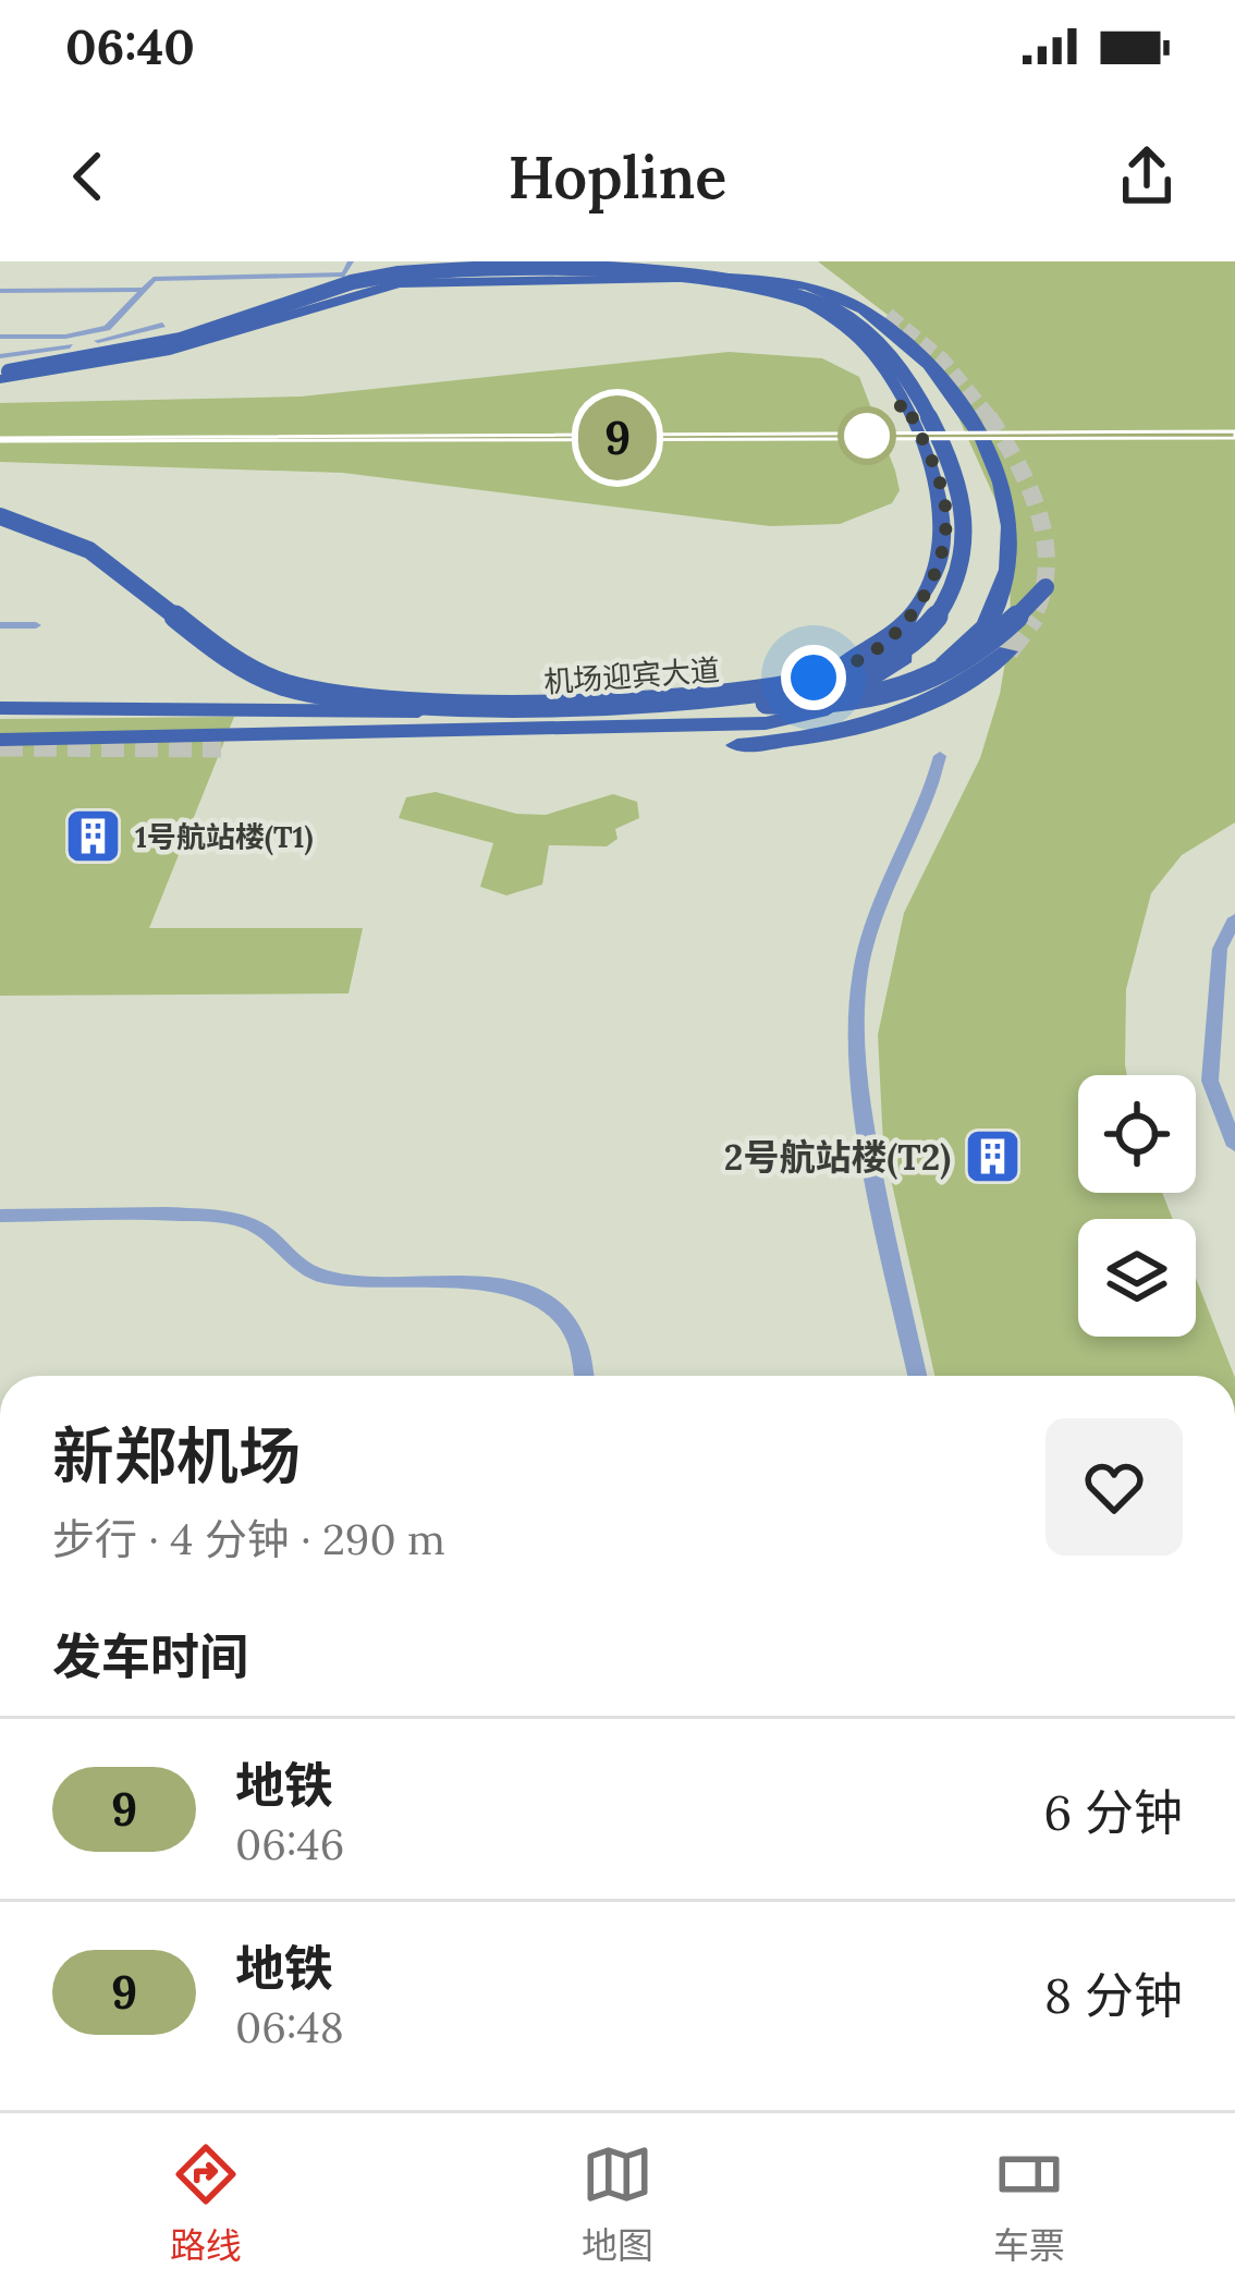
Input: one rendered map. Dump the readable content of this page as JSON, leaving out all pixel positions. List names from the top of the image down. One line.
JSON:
{"streets":{"main road":["机场迎宾大道"]},"places":{"building":["1号航站楼(T1)","2号航站楼(T2)"]},"lines":["metro line 9"],"page":{"status":"06:40","header":"Hopline","on_map":"9","heading":[["新郑机场","步行 · 4 分钟 · 290 m"],"发车时间"],"list":[{"mark":"9","name":"地铁","note":"06:46","value":"6 分钟"},{"mark":"9","name":"地铁","note":"06:48","value":"8 分钟"}],"tabs":["路线","地图","车票"]}}
